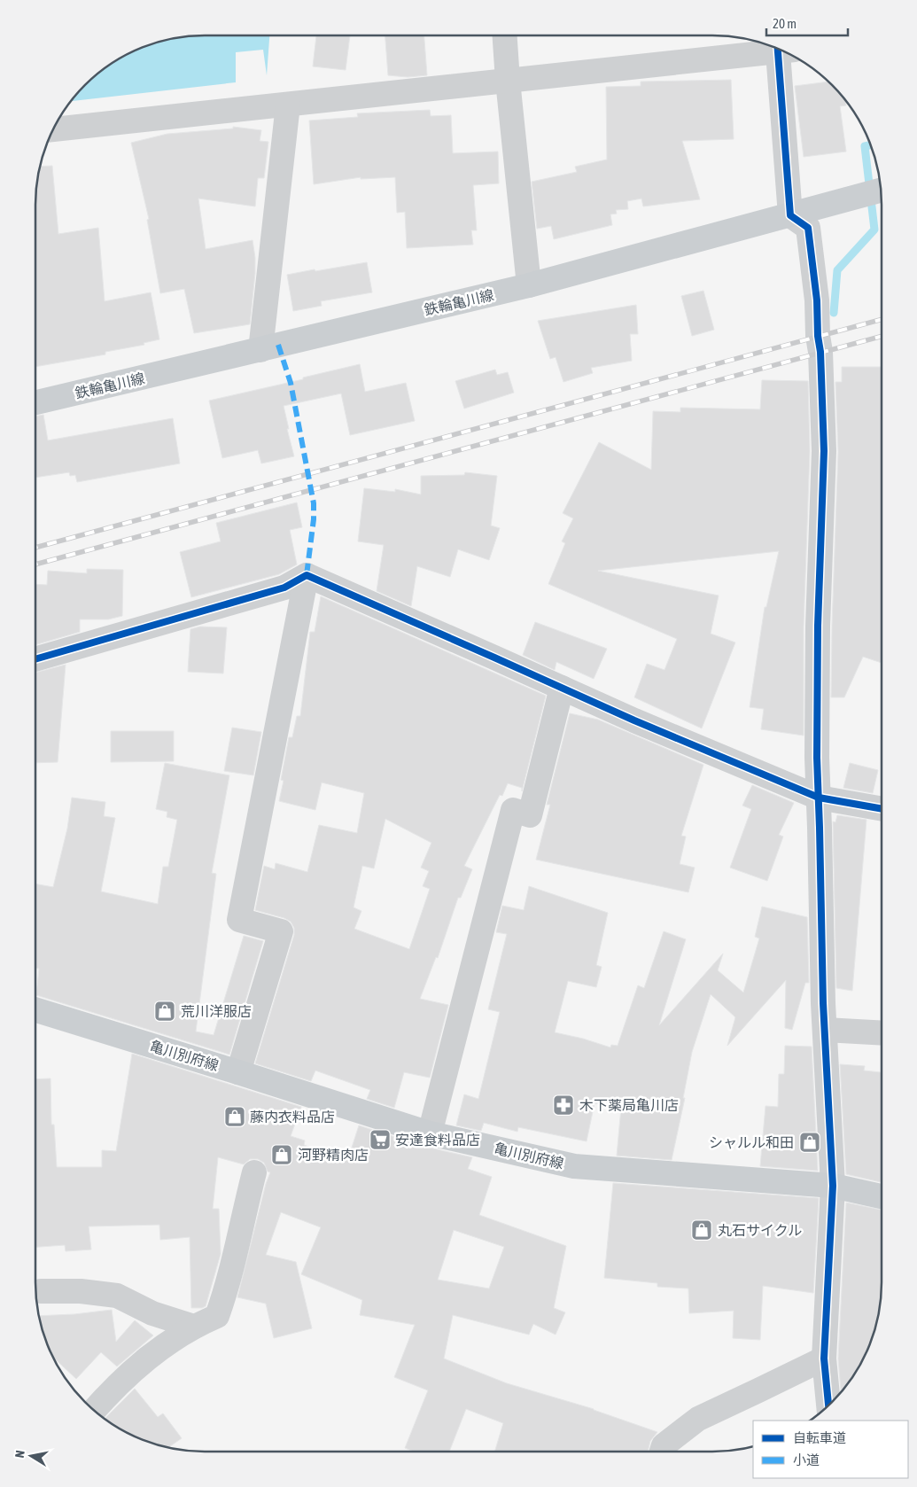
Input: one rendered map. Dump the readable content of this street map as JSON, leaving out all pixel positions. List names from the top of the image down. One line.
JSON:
{"streets":{"main road":["鉄輪亀川線","亀川別府線"]},"places":{"shop":["荒川洋服店","藤内衣料品店","シャルル和田","河野精肉店","丸石サイクル"],"pharmacy":["木下薬局亀川店"],"supermarket":["安達食料品店"]},"legend":["自転車道","小道"],"scale_bar":"20 m","north":"left"}
